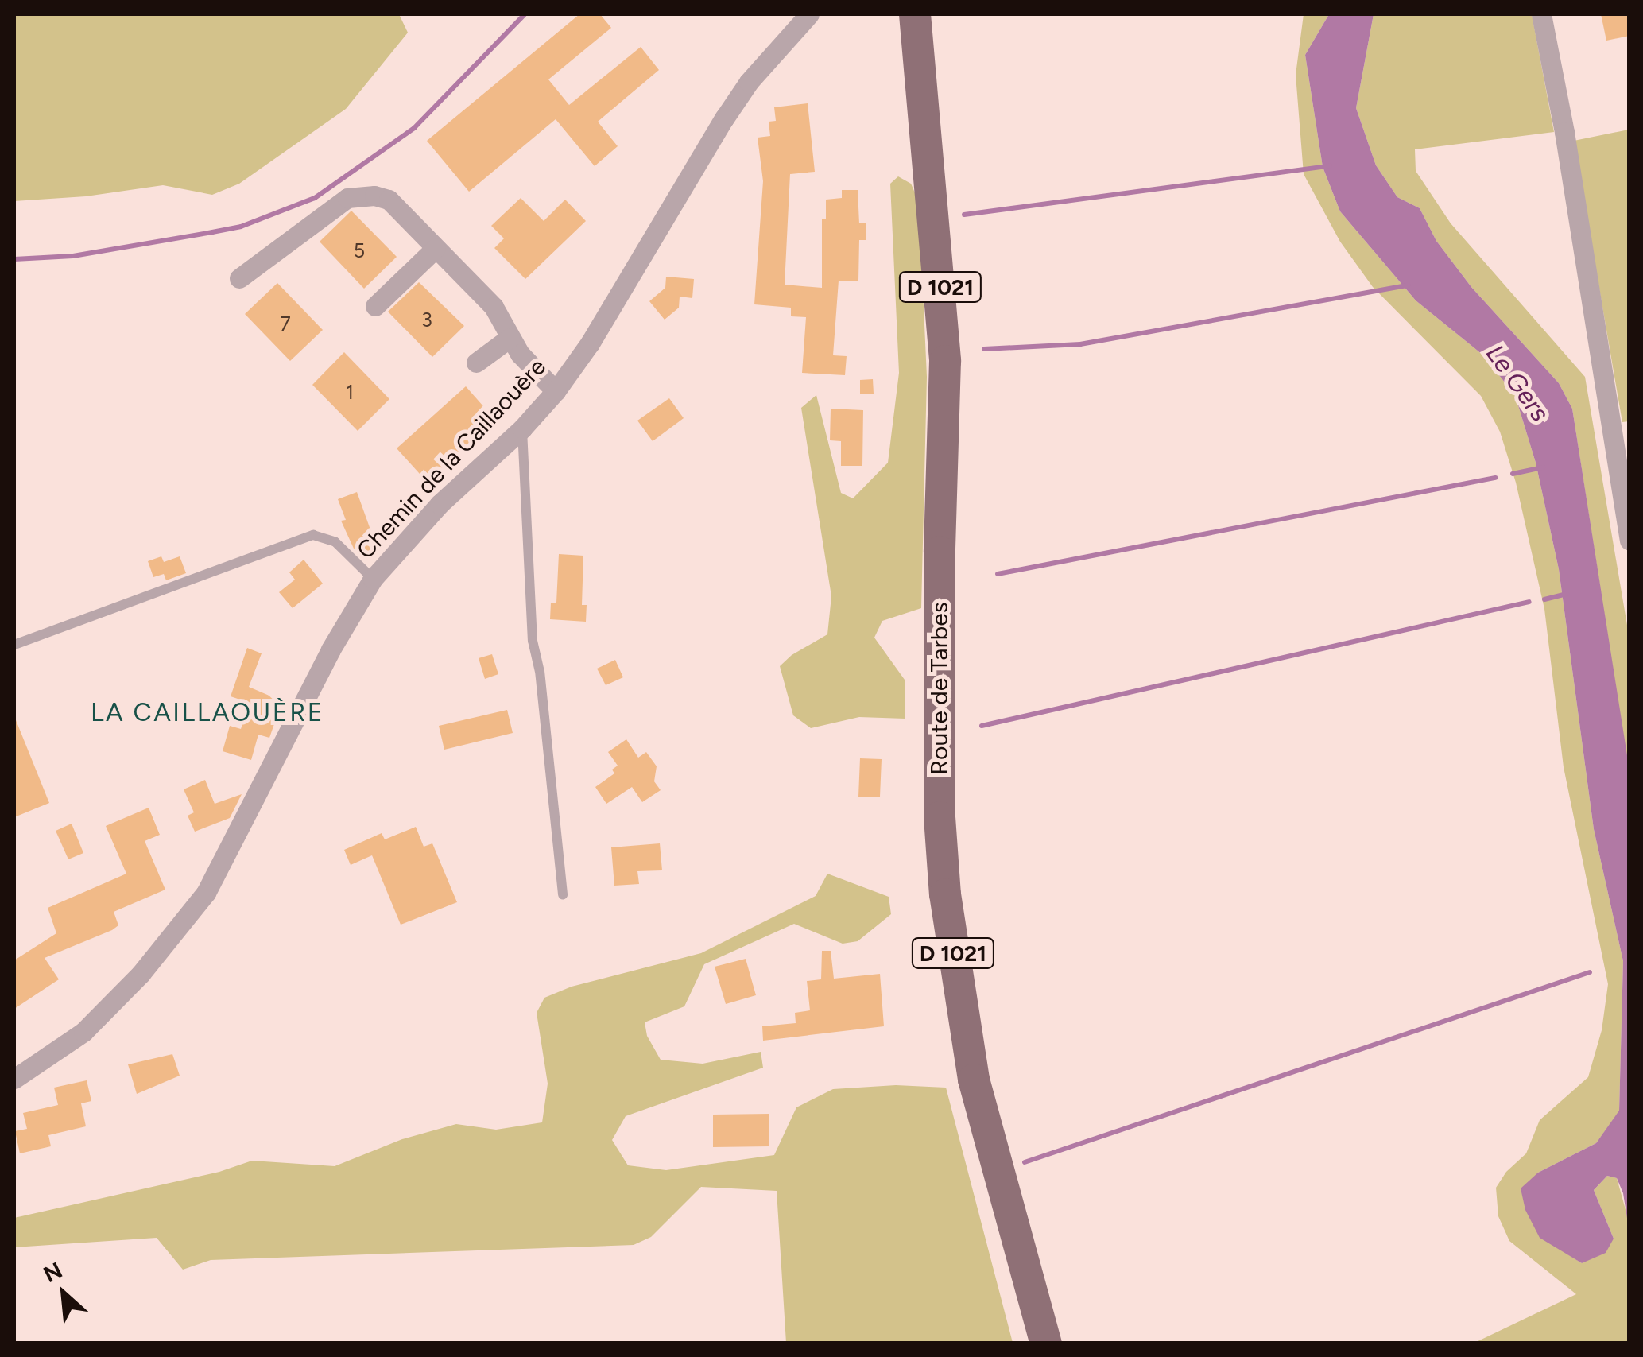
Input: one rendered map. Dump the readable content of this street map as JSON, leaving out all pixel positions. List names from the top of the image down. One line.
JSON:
{"streets":{"main road":["D 1021","Route de Tarbes"],"street":["Chemin de la Caillaouère"]},"districts":["LA CAILLAOUÈRE"],"water":["Le Gers"],"house_numbers":["5","3","7","1"],"north":"top left"}
